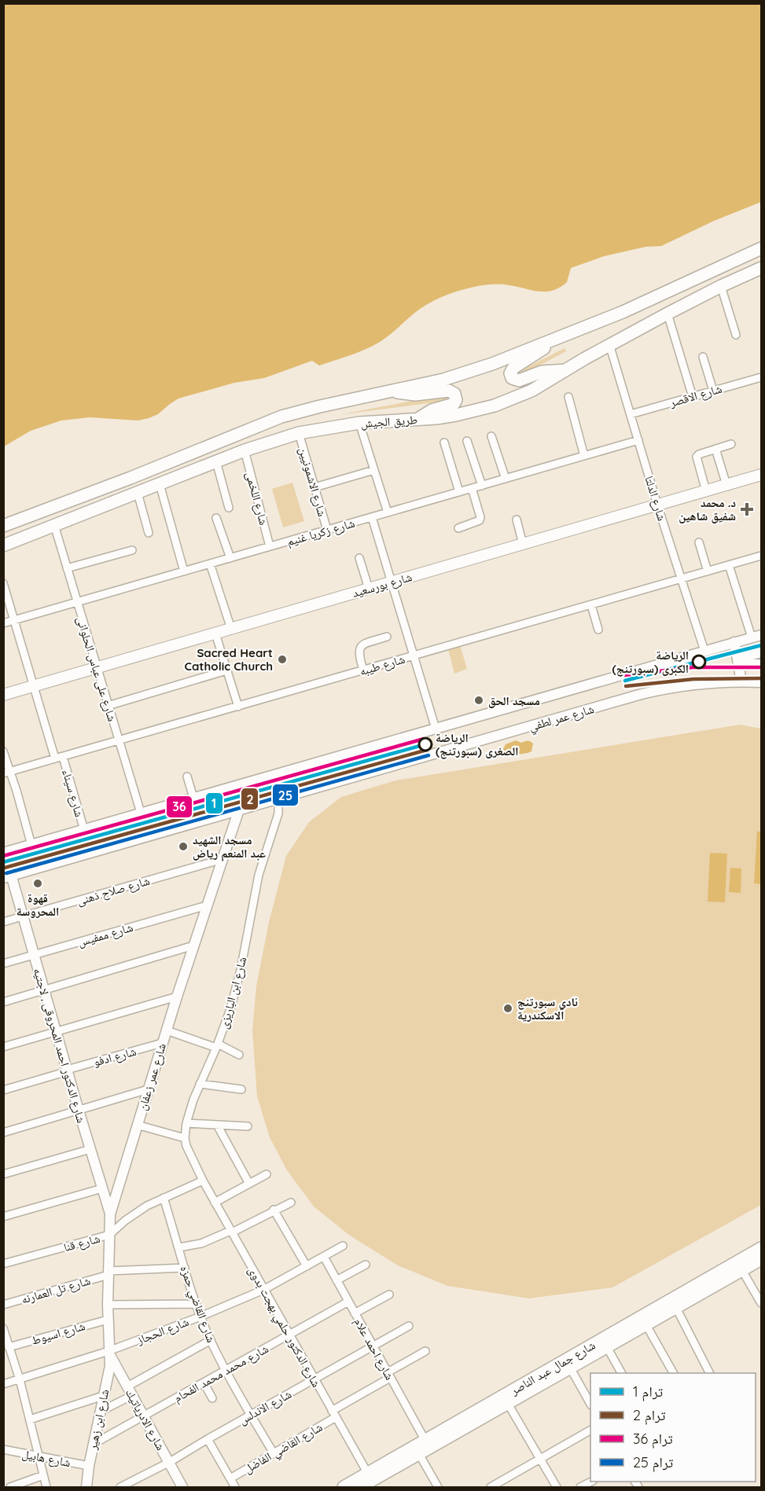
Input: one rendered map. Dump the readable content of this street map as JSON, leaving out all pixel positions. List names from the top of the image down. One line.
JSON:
{"streets":{"main road":["طريق الجيش","شارع بورسعيد","شارع جمال عبد الناصر"],"street":["شارع الاقصر","شارع الاشمونيين","شارع اللخمى","شارع الدلتا","شارع زكريا غنيم","شارع طيبه","شارع على عباس الحلوانى","شارع عمر لطفي","شارع سيناء","شارع صلاح ذهنى","شارع ممفيس","شارع ابن الباريزى","شارع الدكتور احمد المحروقى , لاجتيه","شارع ادفو","شارع عمر زعفان","شارع قنا","شارع تل العمارنه","شارع القاضي حمزه","شارع الدكتور حلمي بهجت بدوى","شارع الحجاز","شارع اسيوط","شارع احمد علام","شارع محمد محمد الفحام","شارع الاندلس","شارع ابن زهير","شارع الادرياتيك","شارع القاضي الفاضل","شارع هابيل"]},"crossings":[["شارع الاقصر","شارع الدلتا"],["طريق الجيش","شارع الاشمونيين"],["طريق الجيش","شارع اللخمى"],["طريق الجيش","شارع الدلتا"],["طريق الجيش","شارع على عباس الحلوانى"],["شارع الاشمونيين","شارع زكريا غنيم"],["شارع اللخمى","شارع زكريا غنيم"],["شارع الدلتا","شارع زكريا غنيم"],["شارع الدلتا","شارع بورسعيد"],["شارع الدلتا","شارع طيبه"],["شارع الدلتا","شارع عمر لطفي"],["شارع زكريا غنيم","شارع على عباس الحلوانى"],["شارع زكريا غنيم","شارع سيناء"],["شارع بورسعيد","شارع على عباس الحلوانى"],["شارع بورسعيد","شارع سيناء"],["شارع طيبه","شارع على عباس الحلوانى"],["شارع طيبه","شارع سيناء"],["شارع على عباس الحلوانى","شارع عمر لطفي"],["شارع عمر لطفي","شارع سيناء"],["شارع عمر لطفي","شارع ابن الباريزى"],["شارع عمر لطفي","شارع الدكتور احمد المحروقى , لاجتيه"],["شارع عمر لطفي","شارع عمر زعفان"],["شارع صلاح ذهنى","شارع الدكتور احمد المحروقى , لاجتيه"],["شارع صلاح ذهنى","شارع عمر زعفان"],["شارع ممفيس","شارع الدكتور احمد المحروقى , لاجتيه"],["شارع ممفيس","شارع عمر زعفان"],["شارع ابن الباريزى","شارع قنا"],["شارع ابن الباريزى","شارع الدكتور حلمي بهجت بدوى"],["شارع الدكتور احمد المحروقى , لاجتيه","شارع ادفو"],["شارع الدكتور احمد المحروقى , لاجتيه","شارع عمر زعفان"],["شارع ادفو","شارع عمر زعفان"],["شارع عمر زعفان","شارع قنا"],["شارع عمر زعفان","شارع تل العمارنه"],["شارع عمر زعفان","شارع الحجاز"],["شارع عمر زعفان","شارع اسيوط"],["شارع عمر زعفان","شارع ابن زهير"],["شارع عمر زعفان","شارع الادرياتيك"],["شارع قنا","شارع القاضي حمزه"],["شارع قنا","شارع الدكتور حلمي بهجت بدوى"],["شارع تل العمارنه","شارع القاضي حمزه"],["شارع القاضي حمزه","شارع الحجاز"],["شارع القاضي حمزه","شارع محمد محمد الفحام"],["شارع القاضي حمزه","شارع الاندلس"],["شارع القاضي حمزه","شارع القاضي الفاضل"],["شارع الدكتور حلمي بهجت بدوى","شارع الحجاز"],["شارع الدكتور حلمي بهجت بدوى","شارع جمال عبد الناصر"],["شارع الدكتور حلمي بهجت بدوى","شارع محمد محمد الفحام"],["شارع الدكتور حلمي بهجت بدوى","شارع الاندلس"],["شارع الدكتور حلمي بهجت بدوى","شارع القاضي الفاضل"],["شارع الحجاز","شارع احمد علام"],["شارع الحجاز","شارع ابن زهير"],["شارع الحجاز","شارع الادرياتيك"],["شارع احمد علام","شارع جمال عبد الناصر"],["شارع احمد علام","شارع محمد محمد الفحام"],["شارع احمد علام","شارع الاندلس"],["شارع احمد علام","شارع القاضي الفاضل"],["شارع محمد محمد الفحام","شارع ابن زهير"],["شارع محمد محمد الفحام","شارع الادرياتيك"],["شارع الاندلس","شارع الادرياتيك"],["شارع ابن زهير","شارع الادرياتيك"],["شارع ابن زهير","شارع هابيل"]],"places":{"health":["د. محمد شفيق شاهين"],"other":["Sacred Heart Catholic Church","الرياضة (سبورتنج) الكبرى","مسجد الحق","الرياضة (سبورتنج) الصغرى","مسجد الشهيد عبد المنعم رياض","قهوة المحروسة","نادي سبورتنج الاسكندرية"]},"lines":["tram line 1","tram line 36","tram line 2","tram line 25"],"legend":["ترام 1","ترام 2","ترام 36","ترام 25"]}
